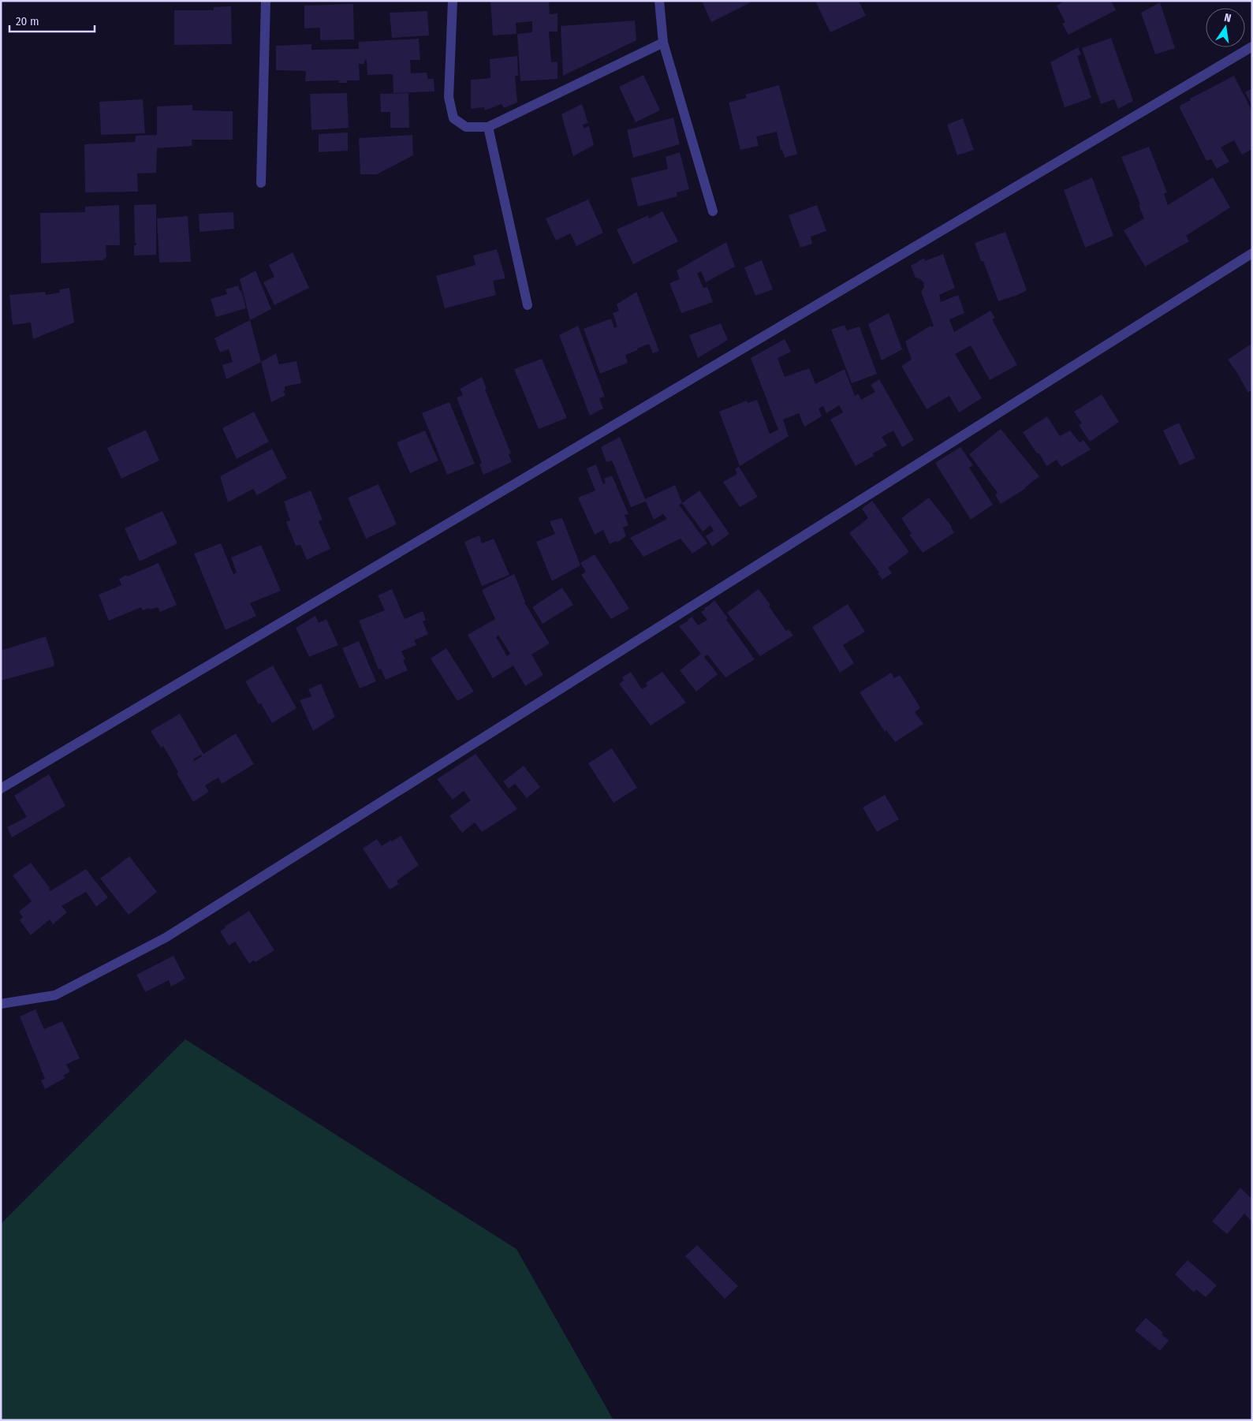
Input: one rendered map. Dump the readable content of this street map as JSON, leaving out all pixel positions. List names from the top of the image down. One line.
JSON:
{"scale_bar":"20 m","north":"top"}
